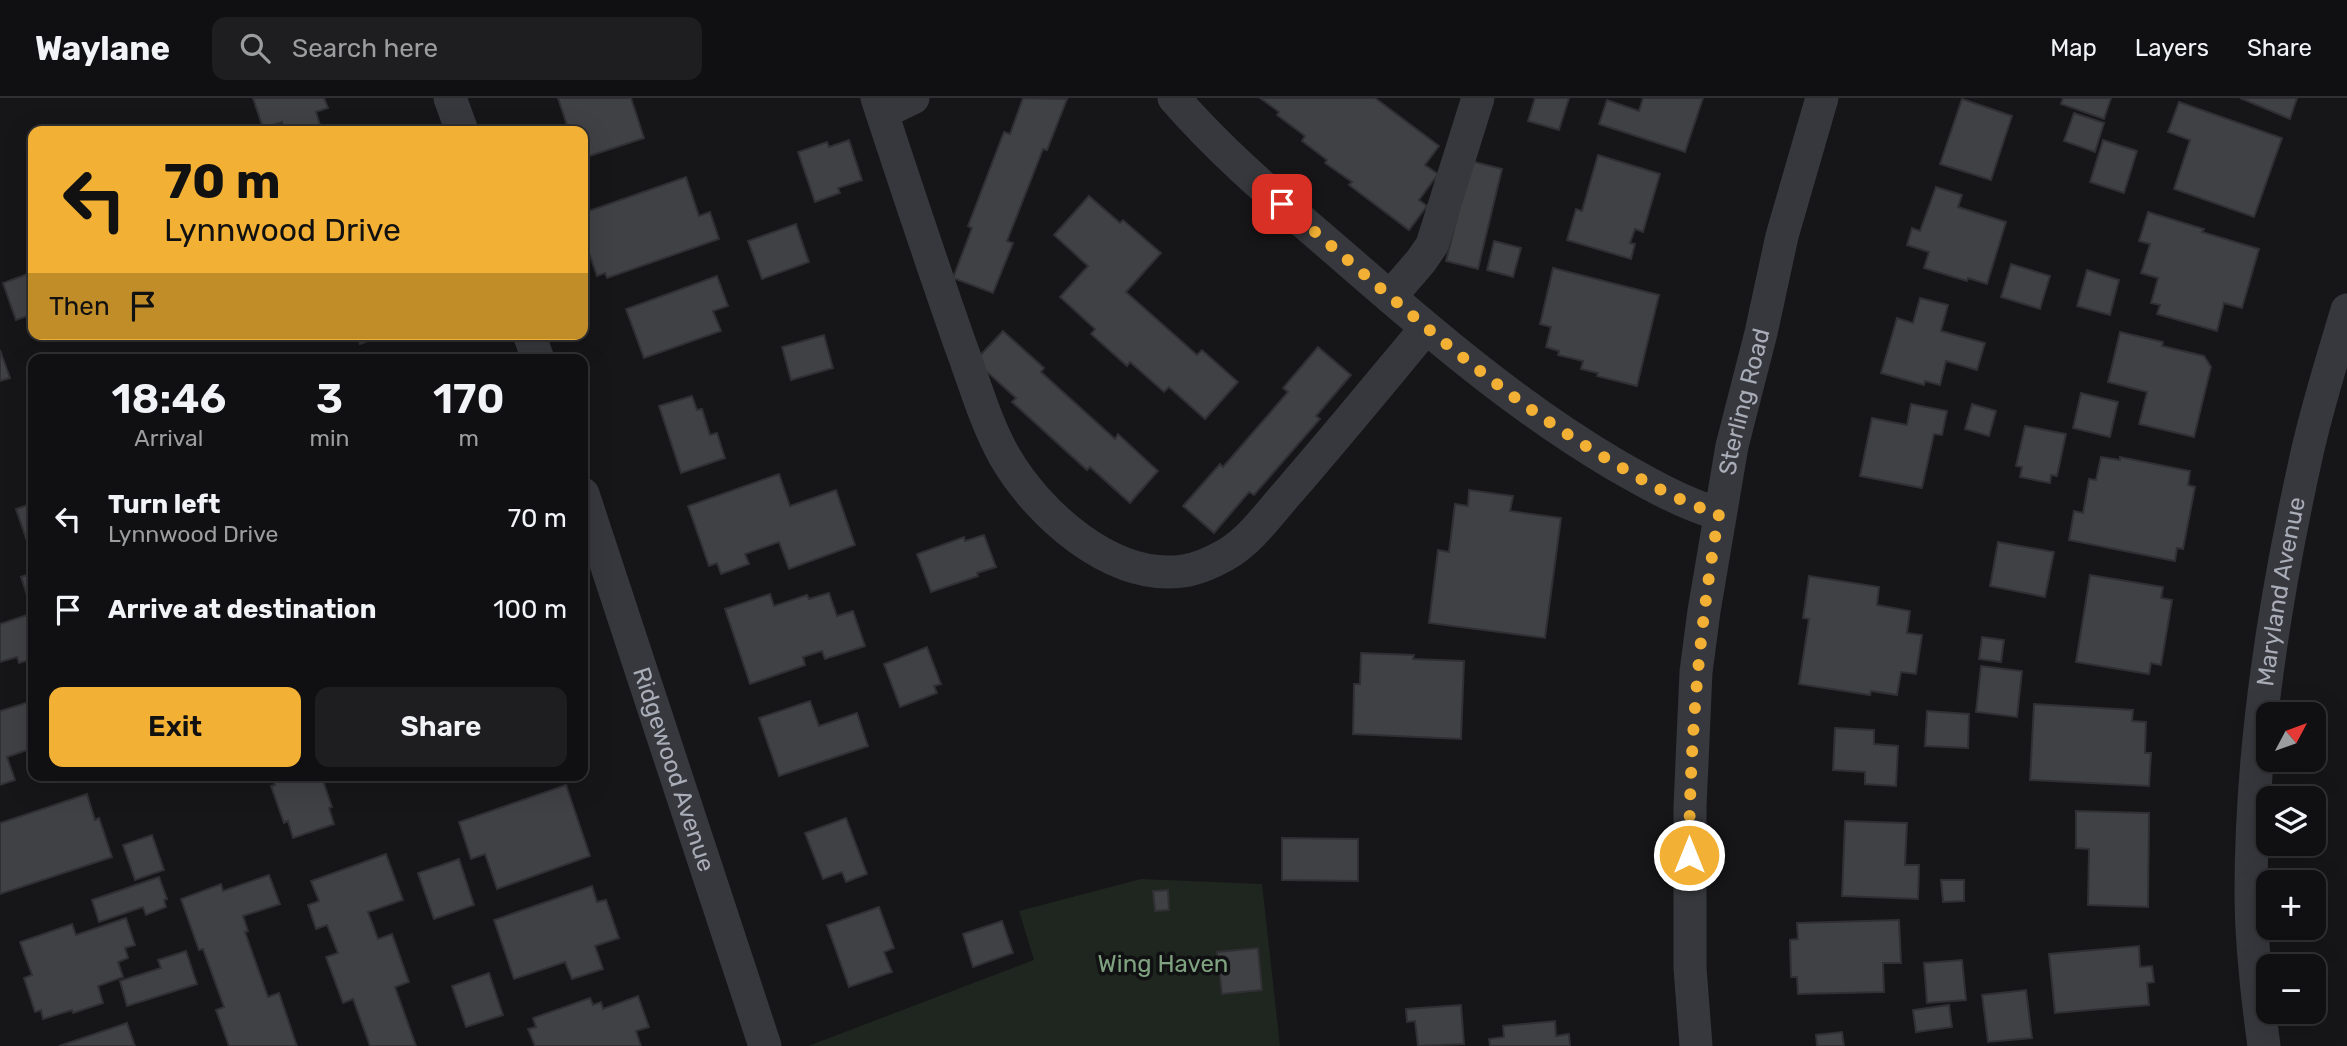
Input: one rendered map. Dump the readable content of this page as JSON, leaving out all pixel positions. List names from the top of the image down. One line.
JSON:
{"streets":{"street":["Sterling Road","Maryland Avenue","Ridgewood Avenue"]},"parks":["Wing Haven"],"north":"top right","page":{"header":"Waylane","search":"Search here","nav":["Map","Layers","Share"],"turn":["70 m","Lynnwood Drive"],"then":"Then","eta":["18:46","Arrival","3","min","170","m"],"list":[{"name":"Turn left","note":"Lynnwood Drive","value":"70 m"},{"name":"Arrive at destination","value":"100 m"}],"buttons":["Exit","Share"],"map_buttons":["+","−"]}}
